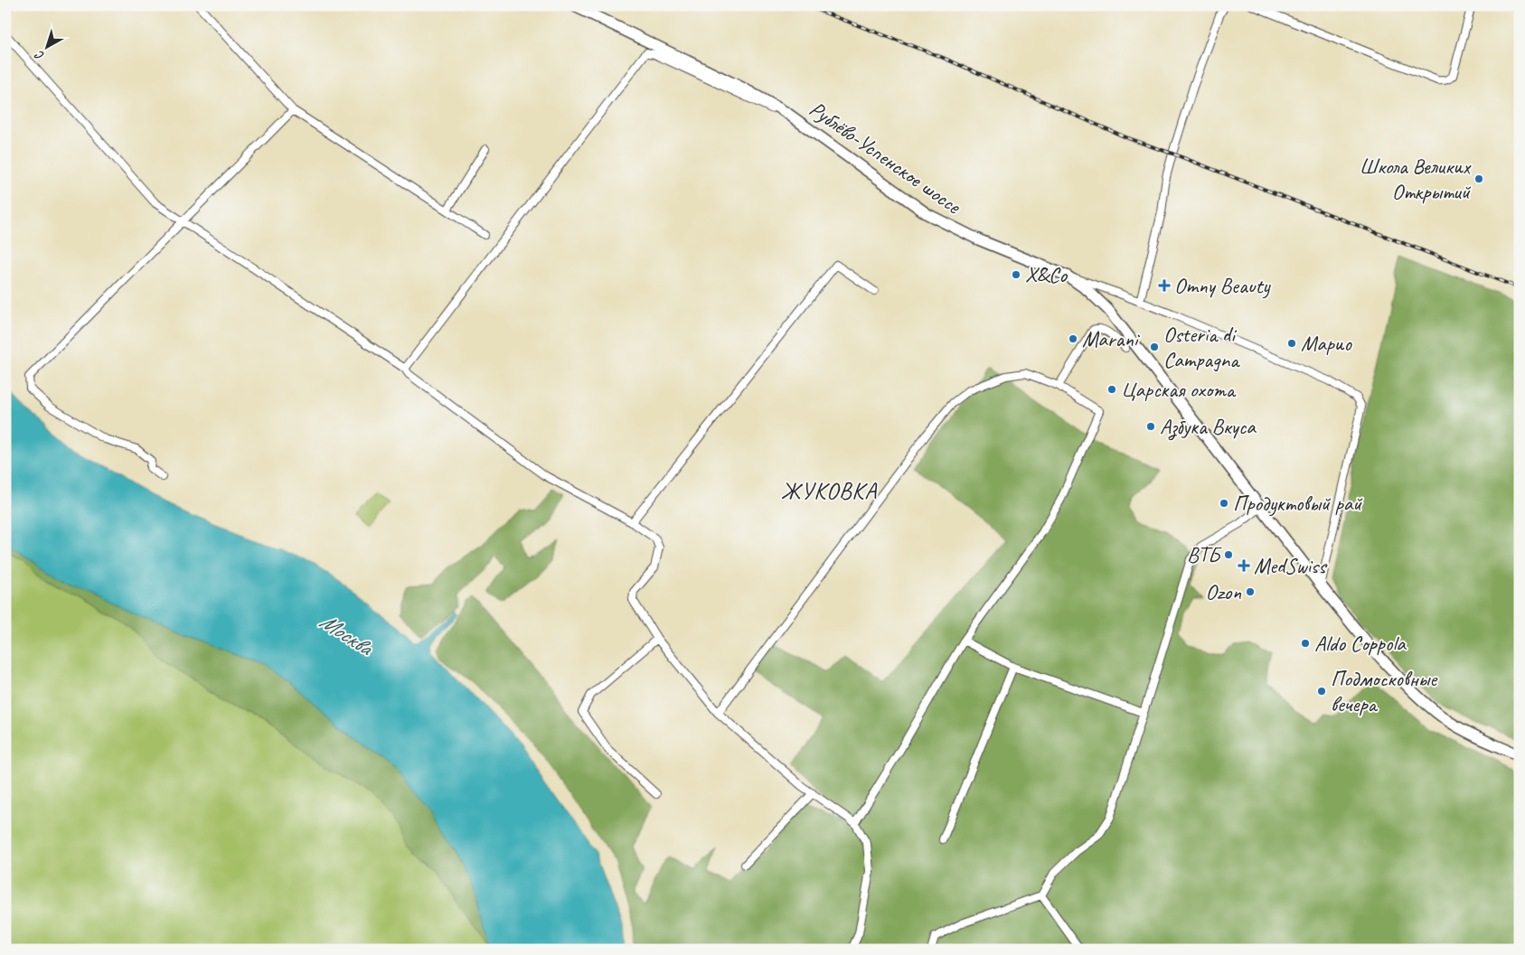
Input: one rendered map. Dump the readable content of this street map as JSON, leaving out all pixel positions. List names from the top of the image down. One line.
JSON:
{"streets":{"main road":["Рублёво-Успенское шоссе"]},"districts":["ЖУКОВКА"],"water":["Москва"],"places":{"other":["Школа Великих Открытий","X&Co","Marani","Марио","Osteria di Campagna","Царская охота","Азбука Вкуса","Продуктовый рай","ВТБ","Ozon","Aldo Coppola","Подмосковные вечера"],"health":["Omny Beauty","MedSwiss"]},"north":"bottom left"}
